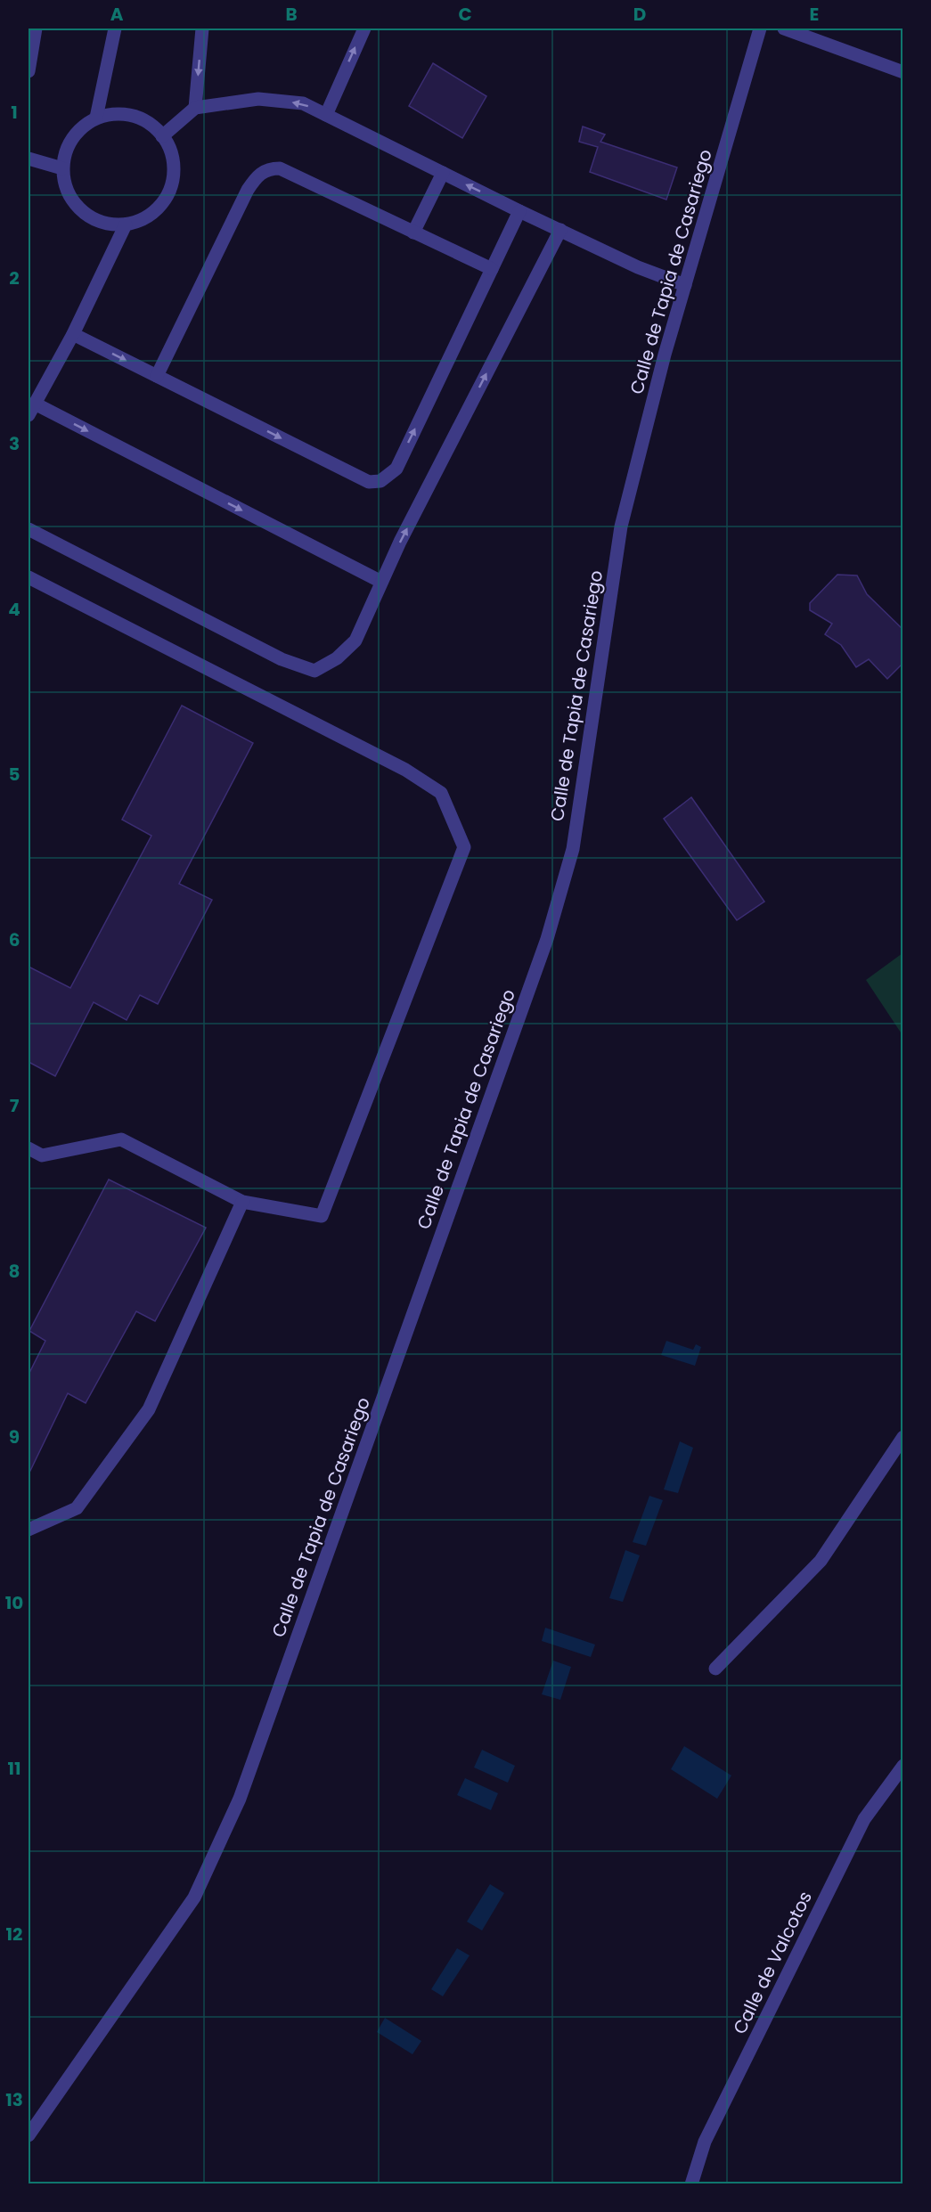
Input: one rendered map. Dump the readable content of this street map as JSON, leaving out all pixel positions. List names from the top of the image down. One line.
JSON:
{"streets":{"street":["Calle de Tapia de Casariego","Calle de Valcotos"]},"grid":{"columns":["A","B","C","D","E"],"rows":["1","2","3","4","5","6","7","8","9","10","11","12","13"]}}
